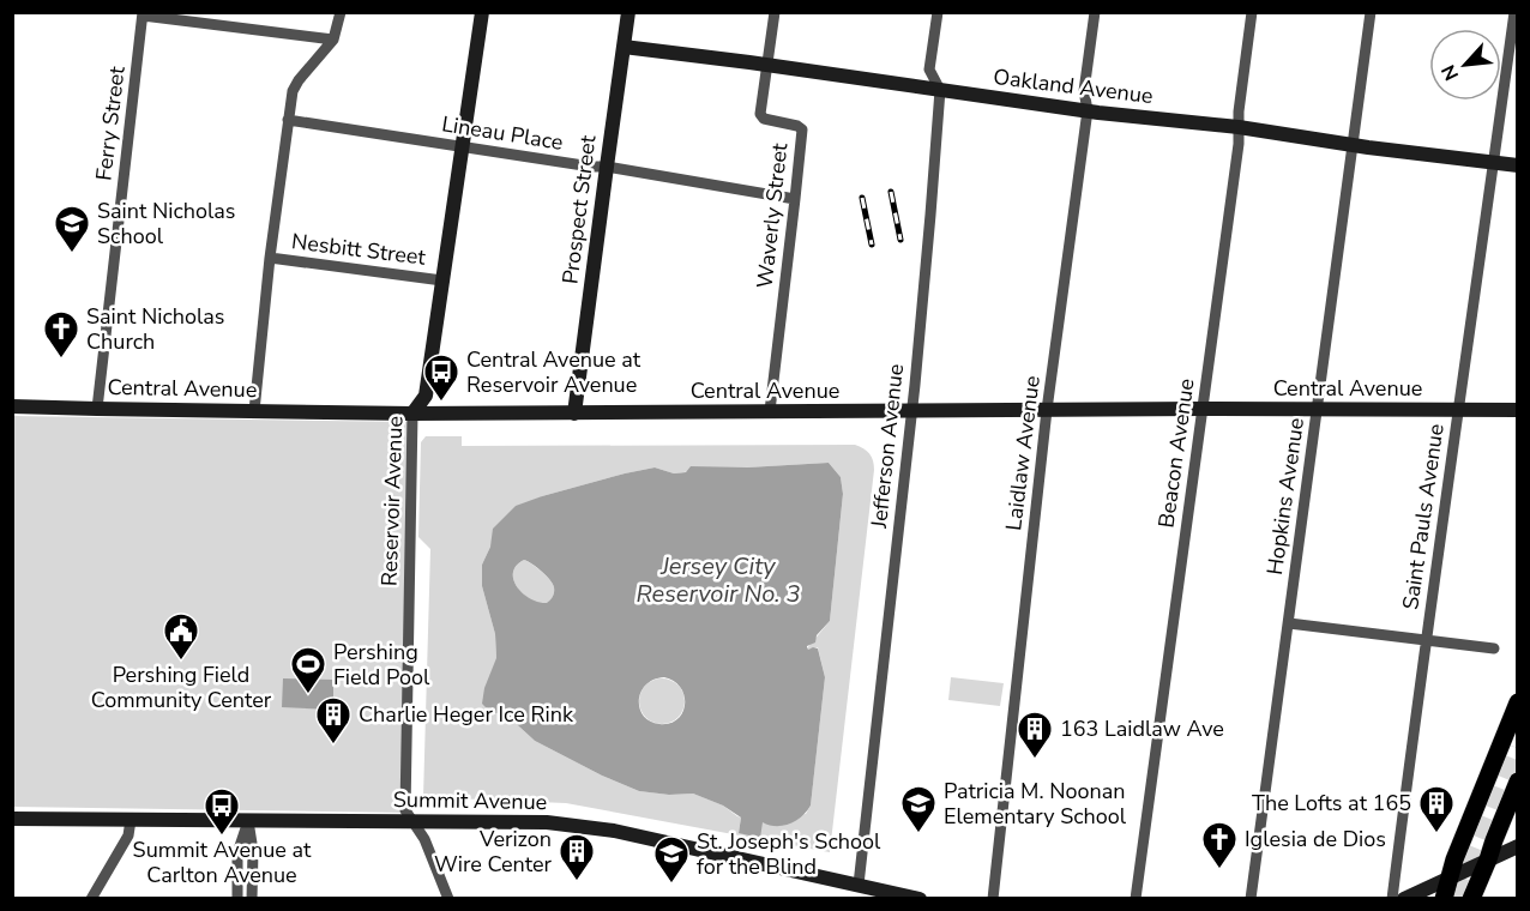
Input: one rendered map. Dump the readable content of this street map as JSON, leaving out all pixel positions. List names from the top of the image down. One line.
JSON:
{"streets":{"street":["Oakland Avenue","Ferry Street","Lineau Place","Prospect Street","Waverly Street","Nesbitt Street","Central Avenue","Jefferson Avenue","Laidlaw Avenue","Beacon Avenue","Hopkins Avenue","Reservoir Avenue","Saint Pauls Avenue","Summit Avenue"]},"crossings":[["Oakland Avenue","Prospect Street"],["Oakland Avenue","Waverly Street"],["Oakland Avenue","Jefferson Avenue"],["Oakland Avenue","Laidlaw Avenue"],["Oakland Avenue","Beacon Avenue"],["Oakland Avenue","Hopkins Avenue"],["Oakland Avenue","Saint Pauls Avenue"],["Ferry Street","Central Avenue"],["Lineau Place","Prospect Street"],["Lineau Place","Waverly Street"],["Lineau Place","Reservoir Avenue"],["Prospect Street","Central Avenue"],["Waverly Street","Central Avenue"],["Nesbitt Street","Reservoir Avenue"],["Central Avenue","Jefferson Avenue"],["Central Avenue","Laidlaw Avenue"],["Central Avenue","Beacon Avenue"],["Central Avenue","Hopkins Avenue"],["Central Avenue","Reservoir Avenue"],["Central Avenue","Saint Pauls Avenue"],["Jefferson Avenue","Summit Avenue"],["Reservoir Avenue","Summit Avenue"]],"water":["Jersey City Reservoir No. 3"],"places":{"school or university":["Saint Nicholas School","Patricia M. Noonan Elementary School","St. Joseph's School for the Blind"],"church":["Saint Nicholas Church","Iglesia de Dios"],"bus stop":["Central Avenue at Reservoir Avenue","Summit Avenue at Carlton Avenue"],"public building":["Pershing Field Community Center"],"sports":["Pershing Field Pool"],"building":["Charlie Heger Ice Rink","163 Laidlaw Ave","The Lofts at 165","Verizon Wire Center"]},"north":"bottom left"}
